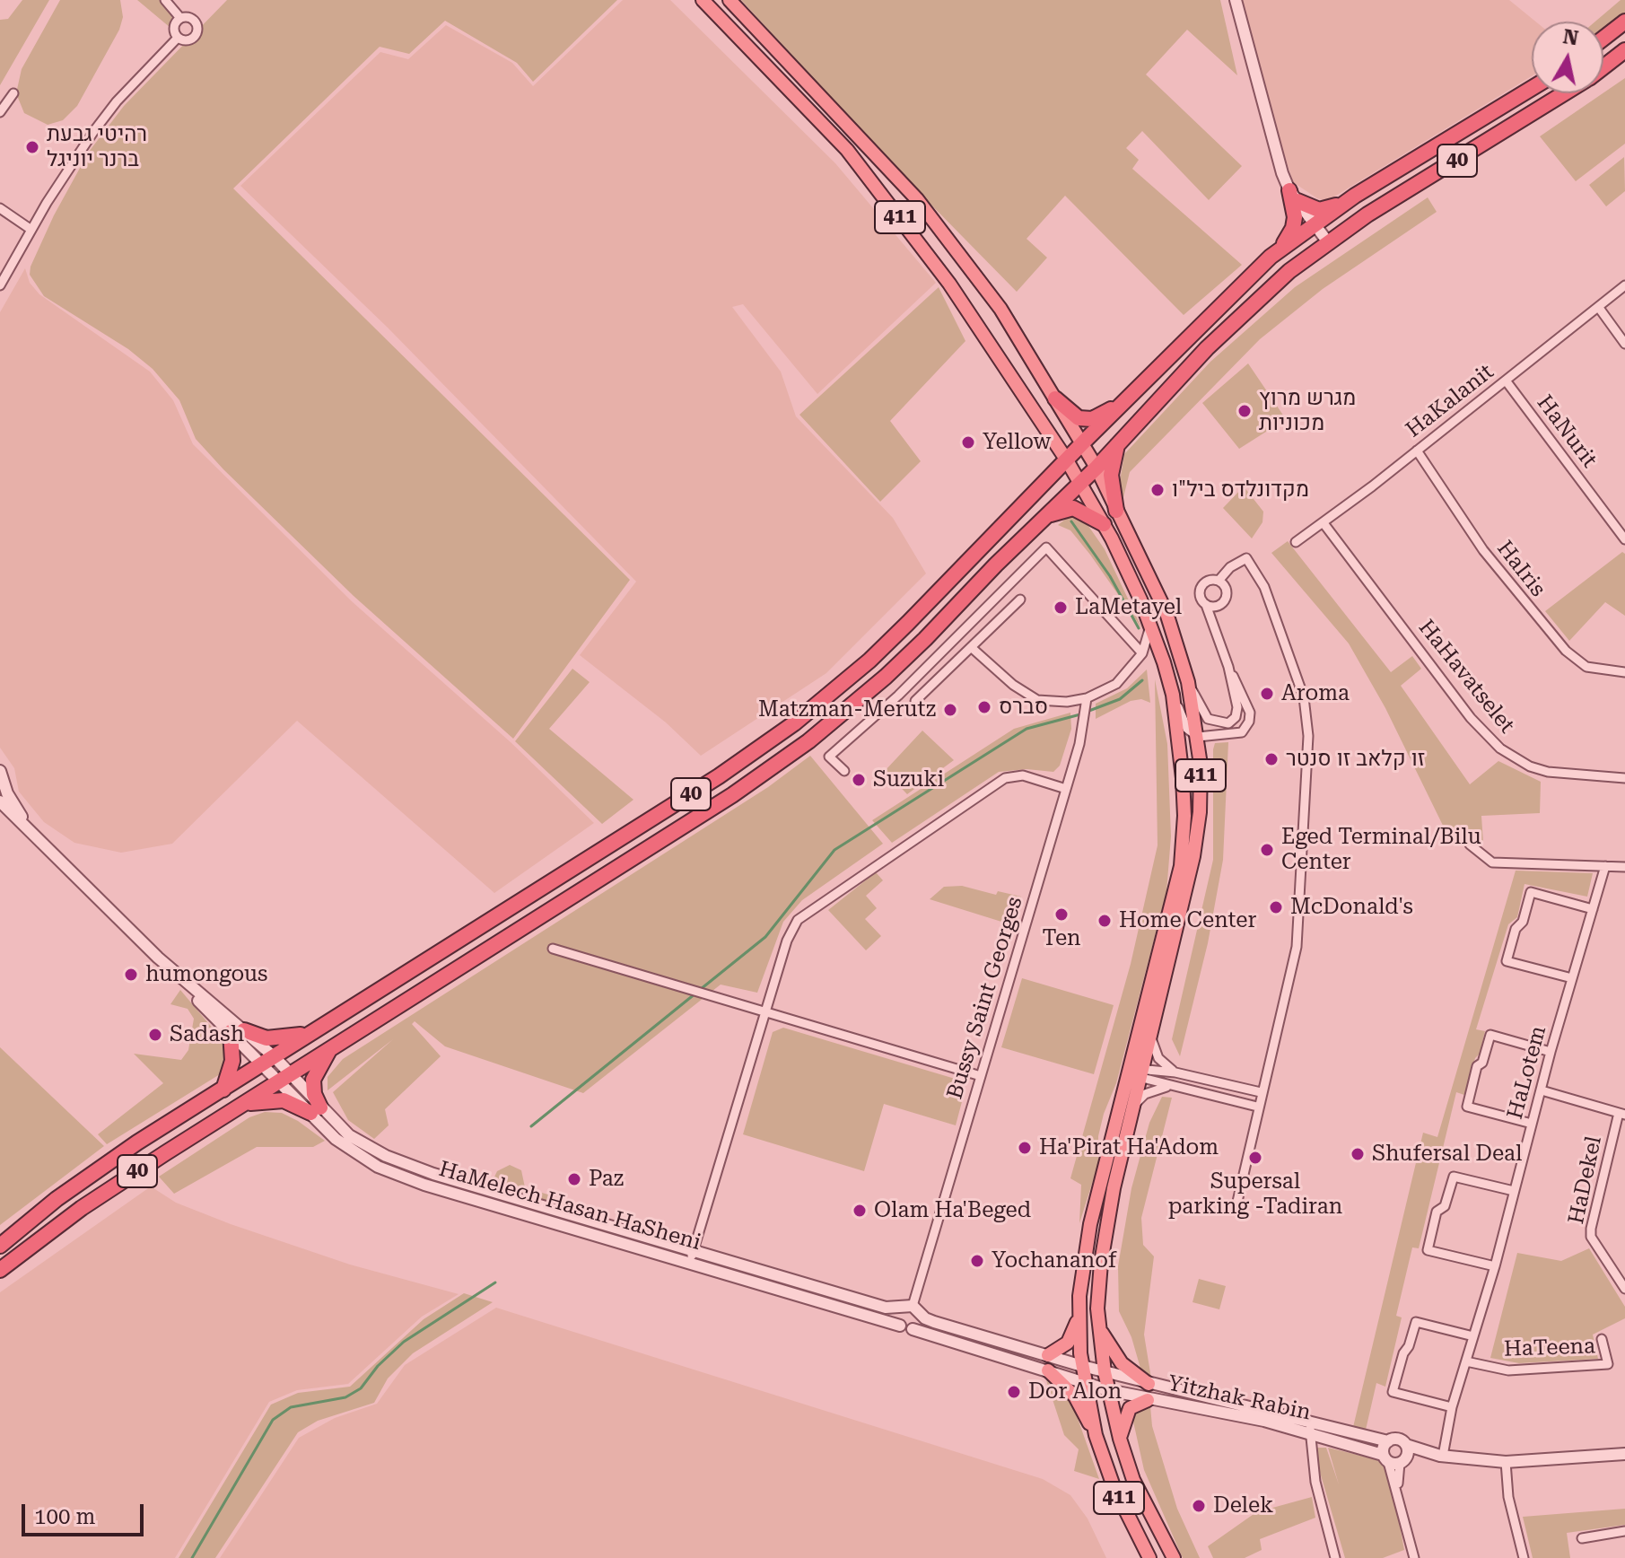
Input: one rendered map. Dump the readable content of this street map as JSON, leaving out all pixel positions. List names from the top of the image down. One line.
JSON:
{"streets":{"highway":["40"],"main road":["411"],"street":["HaKalanit","HaNurit","HaIris","HaHavatselet","Bussy Saint Georges","HaLotem","HaDekel","HaMelech Hasan HaSheni","HaTeena","Yitzhak Rabin"]},"crossings":[["40","411"],["40","HaMelech Hasan HaSheni"],["411","Yitzhak Rabin"],["HaKalanit","HaNurit"],["HaKalanit","HaIris"],["HaKalanit","HaHavatselet"],["Bussy Saint Georges","HaMelech Hasan HaSheni"],["HaLotem","HaTeena"]],"places":["רהיטי גבעת ברנר יוניגל","מגרש מרוץ מכוניות","Yellow","מקדונלדס ביל\"ו","LaMetayel","Aroma","סברס","Matzman-Merutz","זו קלאב זו סנטר","Suzuki","Eged Terminal/Bilu Center","McDonald's","Ten","Home Center","humongous","Sadash","Ha'Pirat Ha'Adom","Shufersal Deal","Supersal parking -Tadiran","Paz","Olam Ha'Beged","Yochananof","Dor Alon","Delek"],"scale_bar":"100 m","north":"top"}
